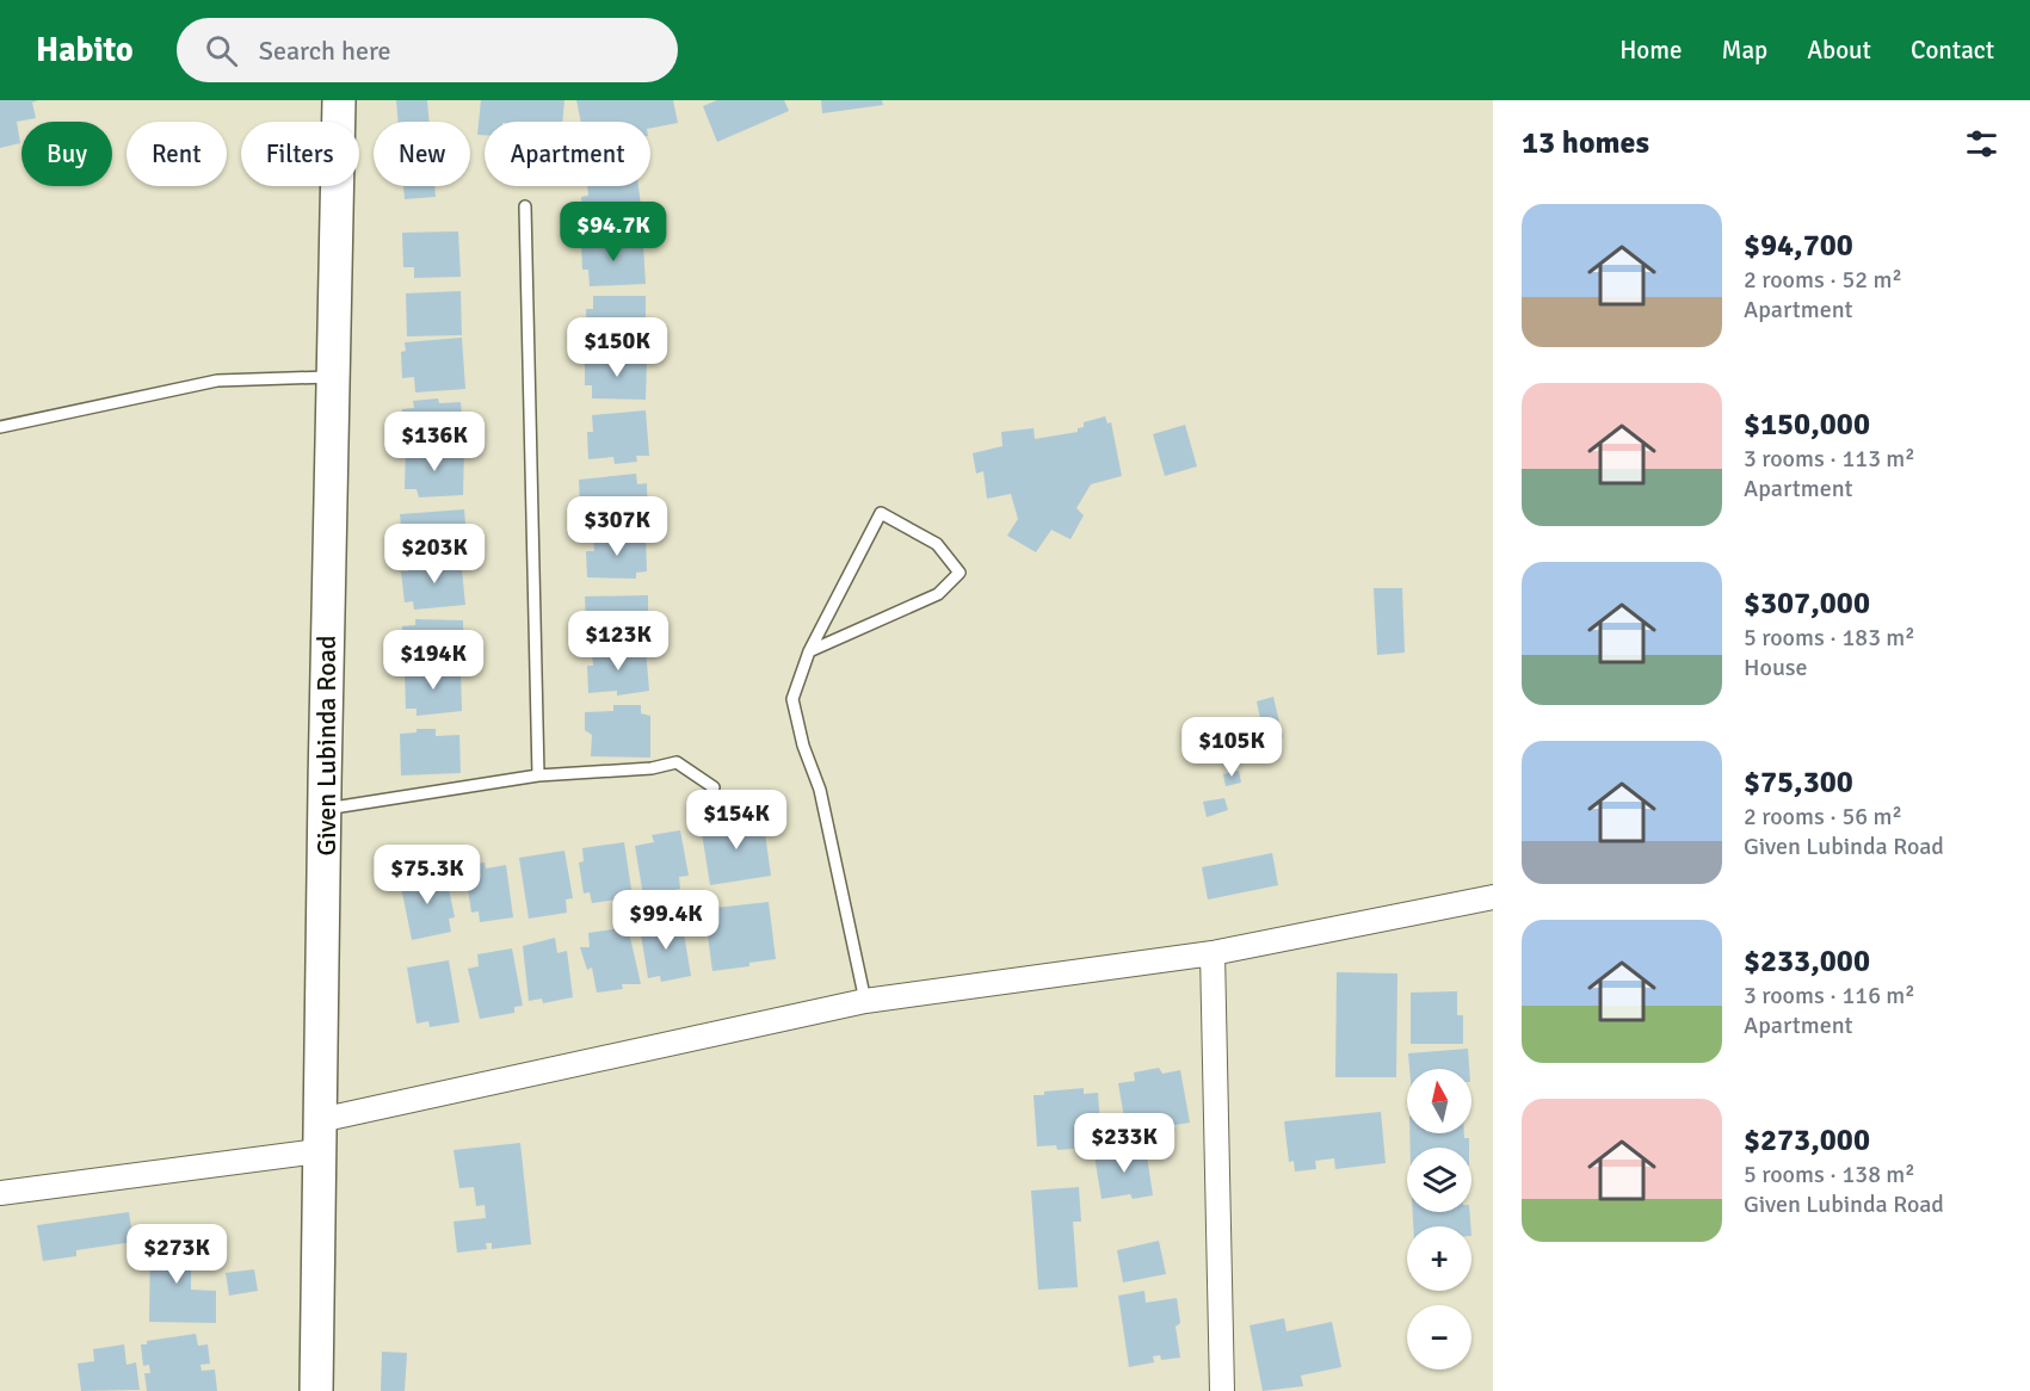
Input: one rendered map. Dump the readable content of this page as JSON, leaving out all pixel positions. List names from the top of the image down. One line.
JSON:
{"streets":{"street":["Given Lubinda Road"]},"north":"top","page":{"header":"Habito","search":"Search here","nav":["Home","Map","About","Contact"],"heading":"13 homes","chip":["Buy","Rent","Filters","New","Apartment"],"list":[{"name":"$94,700","note":"2 rooms · 52 m² · Apartment"},{"name":"$150,000","note":"3 rooms · 113 m² · Apartment"},{"name":"$307,000","note":"5 rooms · 183 m² · House"},{"name":"$75,300","note":"2 rooms · 56 m² · Given Lubinda Road"},{"name":"$233,000","note":"3 rooms · 116 m² · Apartment"},{"name":"$273,000","note":"5 rooms · 138 m² · Given Lubinda Road"}],"price":["$94.7K","$150K","$136K","$307K","$203K","$123K","$194K","$105K","$154K","$75.3K","$99.4K","$233K","$273K"],"map_buttons":["+","−"]}}
